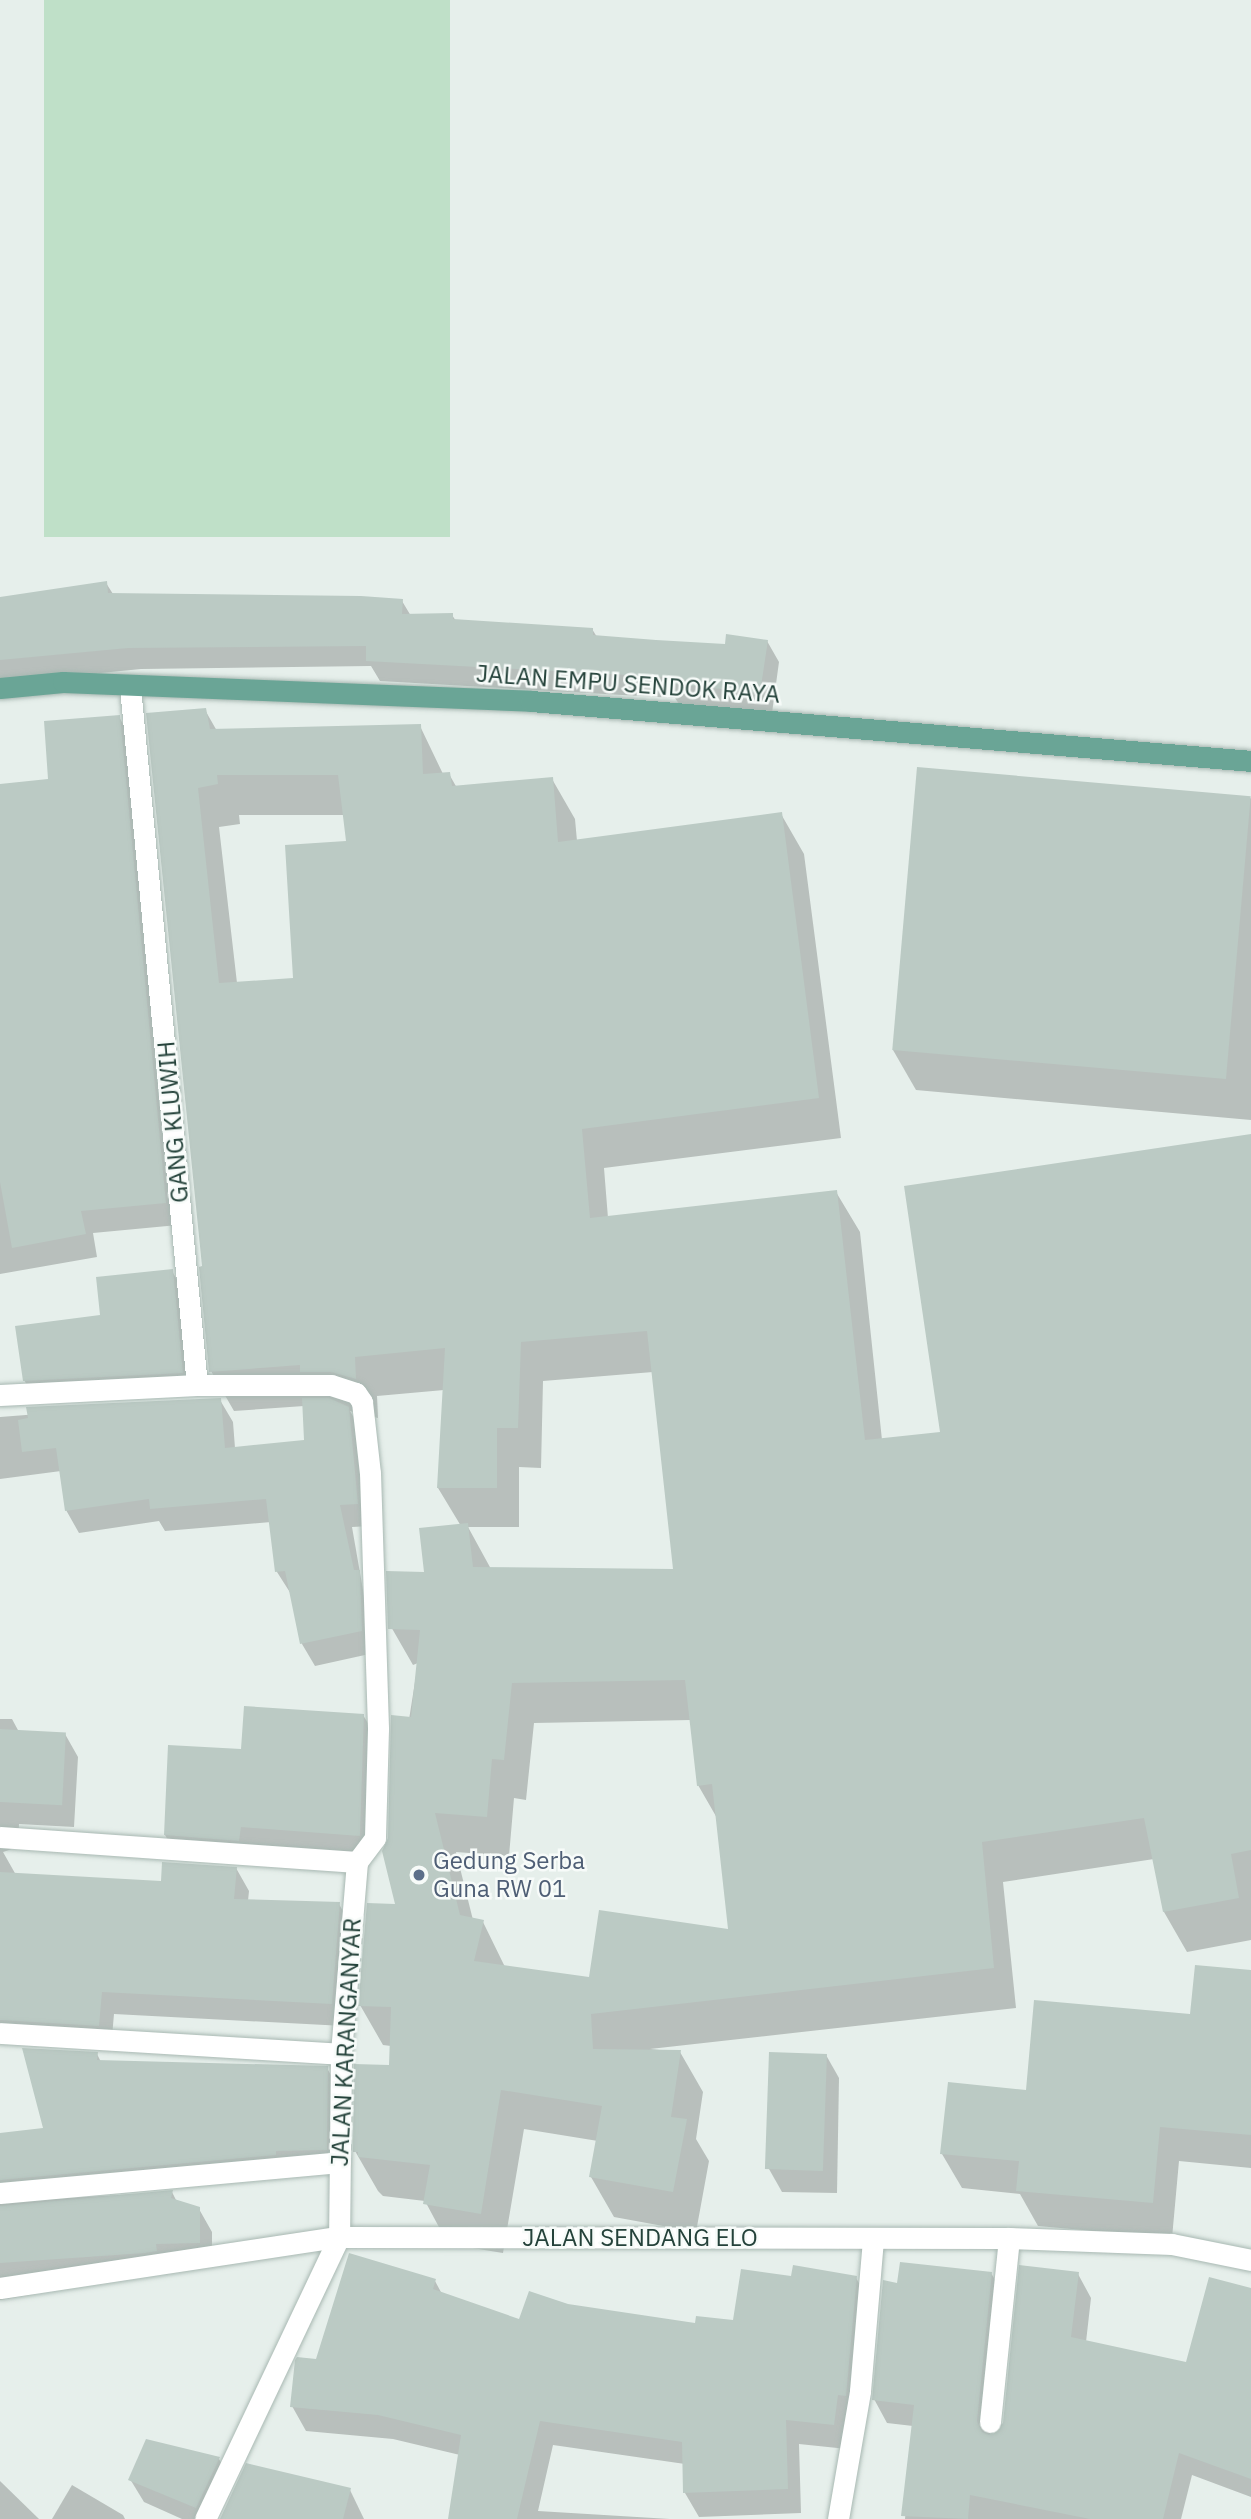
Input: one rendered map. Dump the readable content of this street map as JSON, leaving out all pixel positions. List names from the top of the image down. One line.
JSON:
{"streets":{"main road":["JALAN EMPU SENDOK RAYA"],"street":["GANG KLUWIH","JALAN KARANGANYAR","JALAN SENDANG ELO"]},"crossings":[["JALAN EMPU SENDOK RAYA","GANG KLUWIH"],["JALAN KARANGANYAR","JALAN SENDANG ELO"]],"places":["Gedung Serba Guna RW 01"]}
